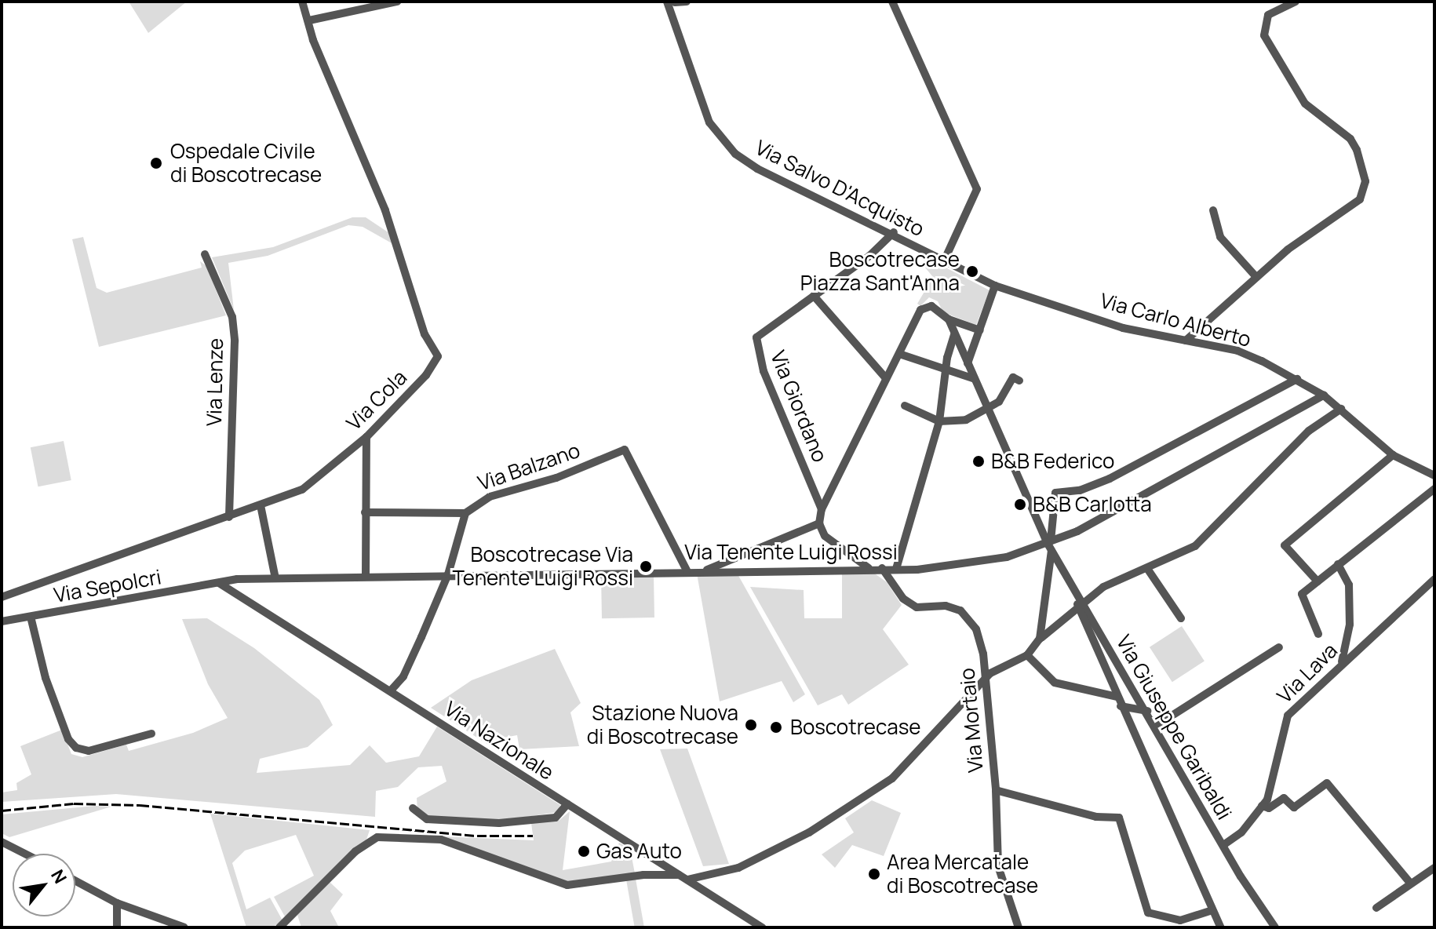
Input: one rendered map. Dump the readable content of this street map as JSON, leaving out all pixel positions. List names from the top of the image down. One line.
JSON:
{"streets":{"street":["Via Salvo D'Acquisto","Via Carlo Alberto","Via Lenze","Via Cola","Via Giordano","Via Balzano","Via Tenente Luigi Rossi","Via Sepolcri","Via Lava","Via Mortaio","Via Giuseppe Garibaldi","Via Nazionale"]},"crossings":[["Via Salvo D'Acquisto","Via Carlo Alberto"],["Via Salvo D'Acquisto","Via Giordano"],["Via Carlo Alberto","Via Tenente Luigi Rossi"],["Via Lenze","Via Cola"],["Via Balzano","Via Tenente Luigi Rossi"],["Via Balzano","Via Nazionale"],["Via Tenente Luigi Rossi","Via Sepolcri"],["Via Tenente Luigi Rossi","Via Mortaio"],["Via Tenente Luigi Rossi","Via Nazionale"],["Via Sepolcri","Via Nazionale"],["Via Lava","Via Giuseppe Garibaldi"]],"places":["Ospedale Civile di Boscotrecase","Boscotrecase Piazza Sant'Anna","B&B Federico","B&B Carlotta","Boscotrecase Via Tenente Luigi Rossi","Stazione Nuova di Boscotrecase","Boscotrecase","Gas Auto","Area Mercatale di Boscotrecase"],"north":"top right"}
